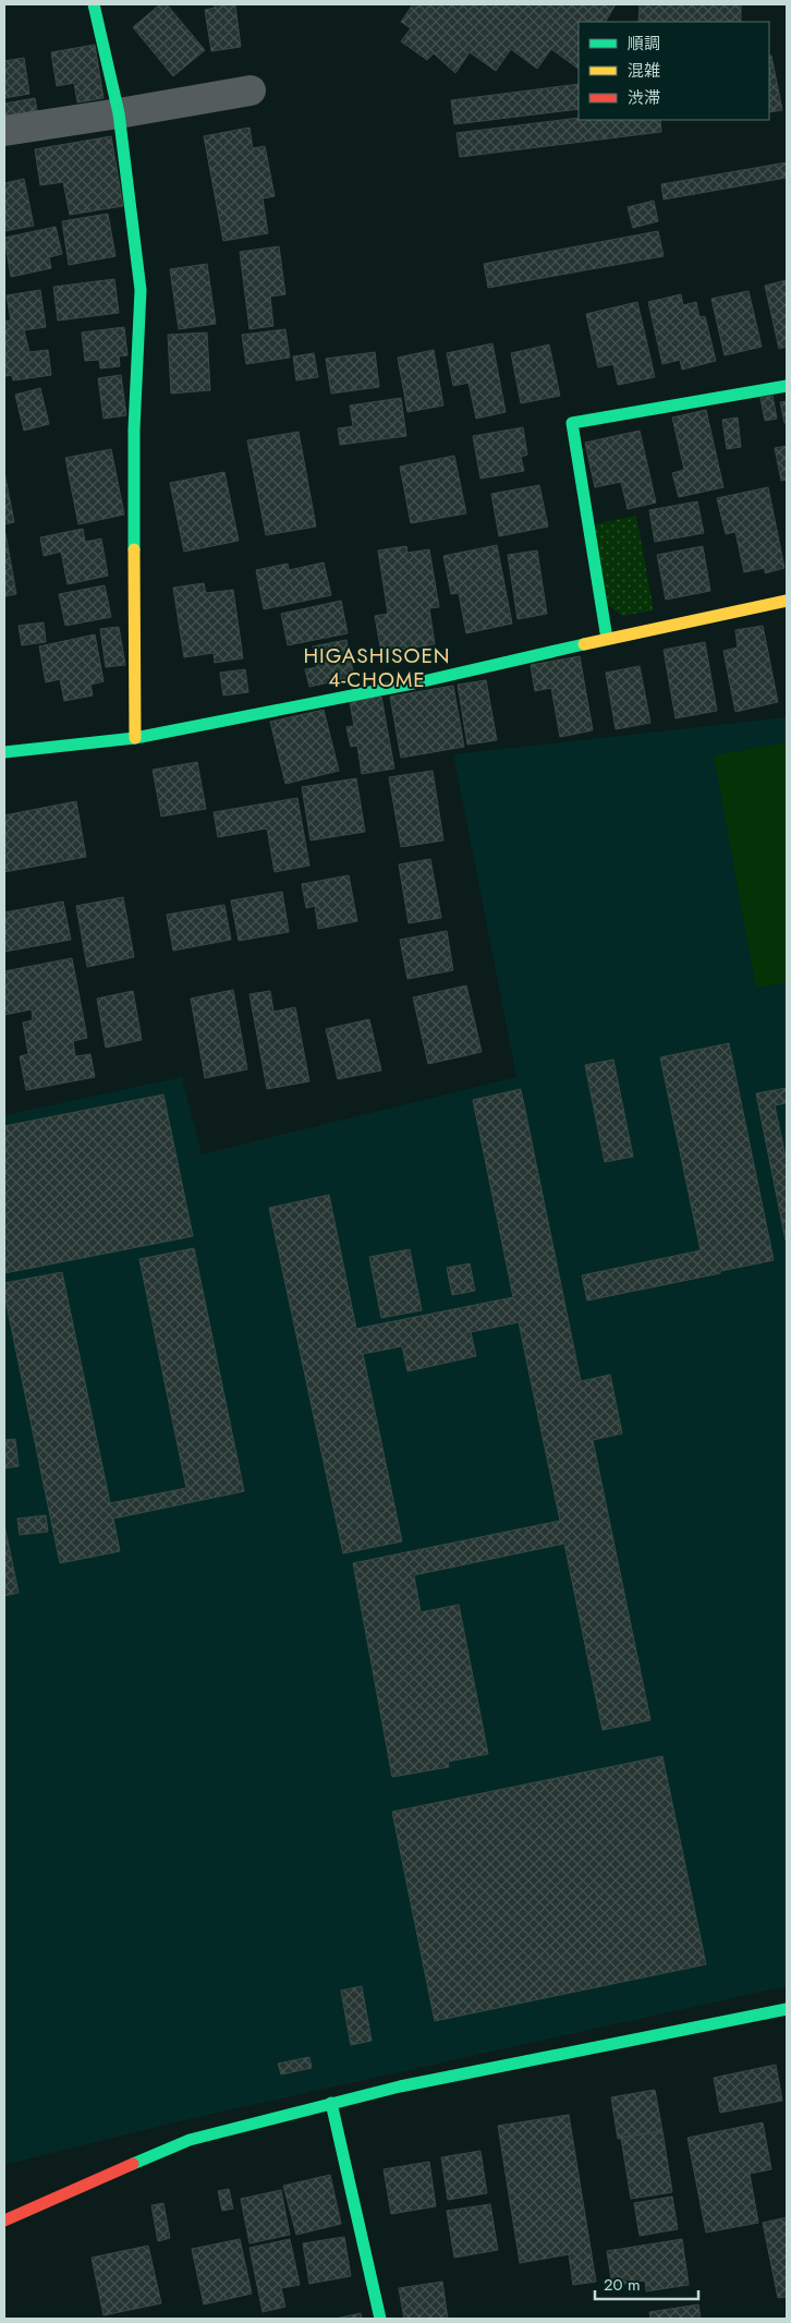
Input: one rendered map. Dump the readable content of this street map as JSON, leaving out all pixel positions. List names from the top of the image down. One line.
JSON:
{"districts":["HIGASHISOEN 4-CHOME"],"legend":["順調","混雑","渋滞"],"scale_bar":"20 m"}
